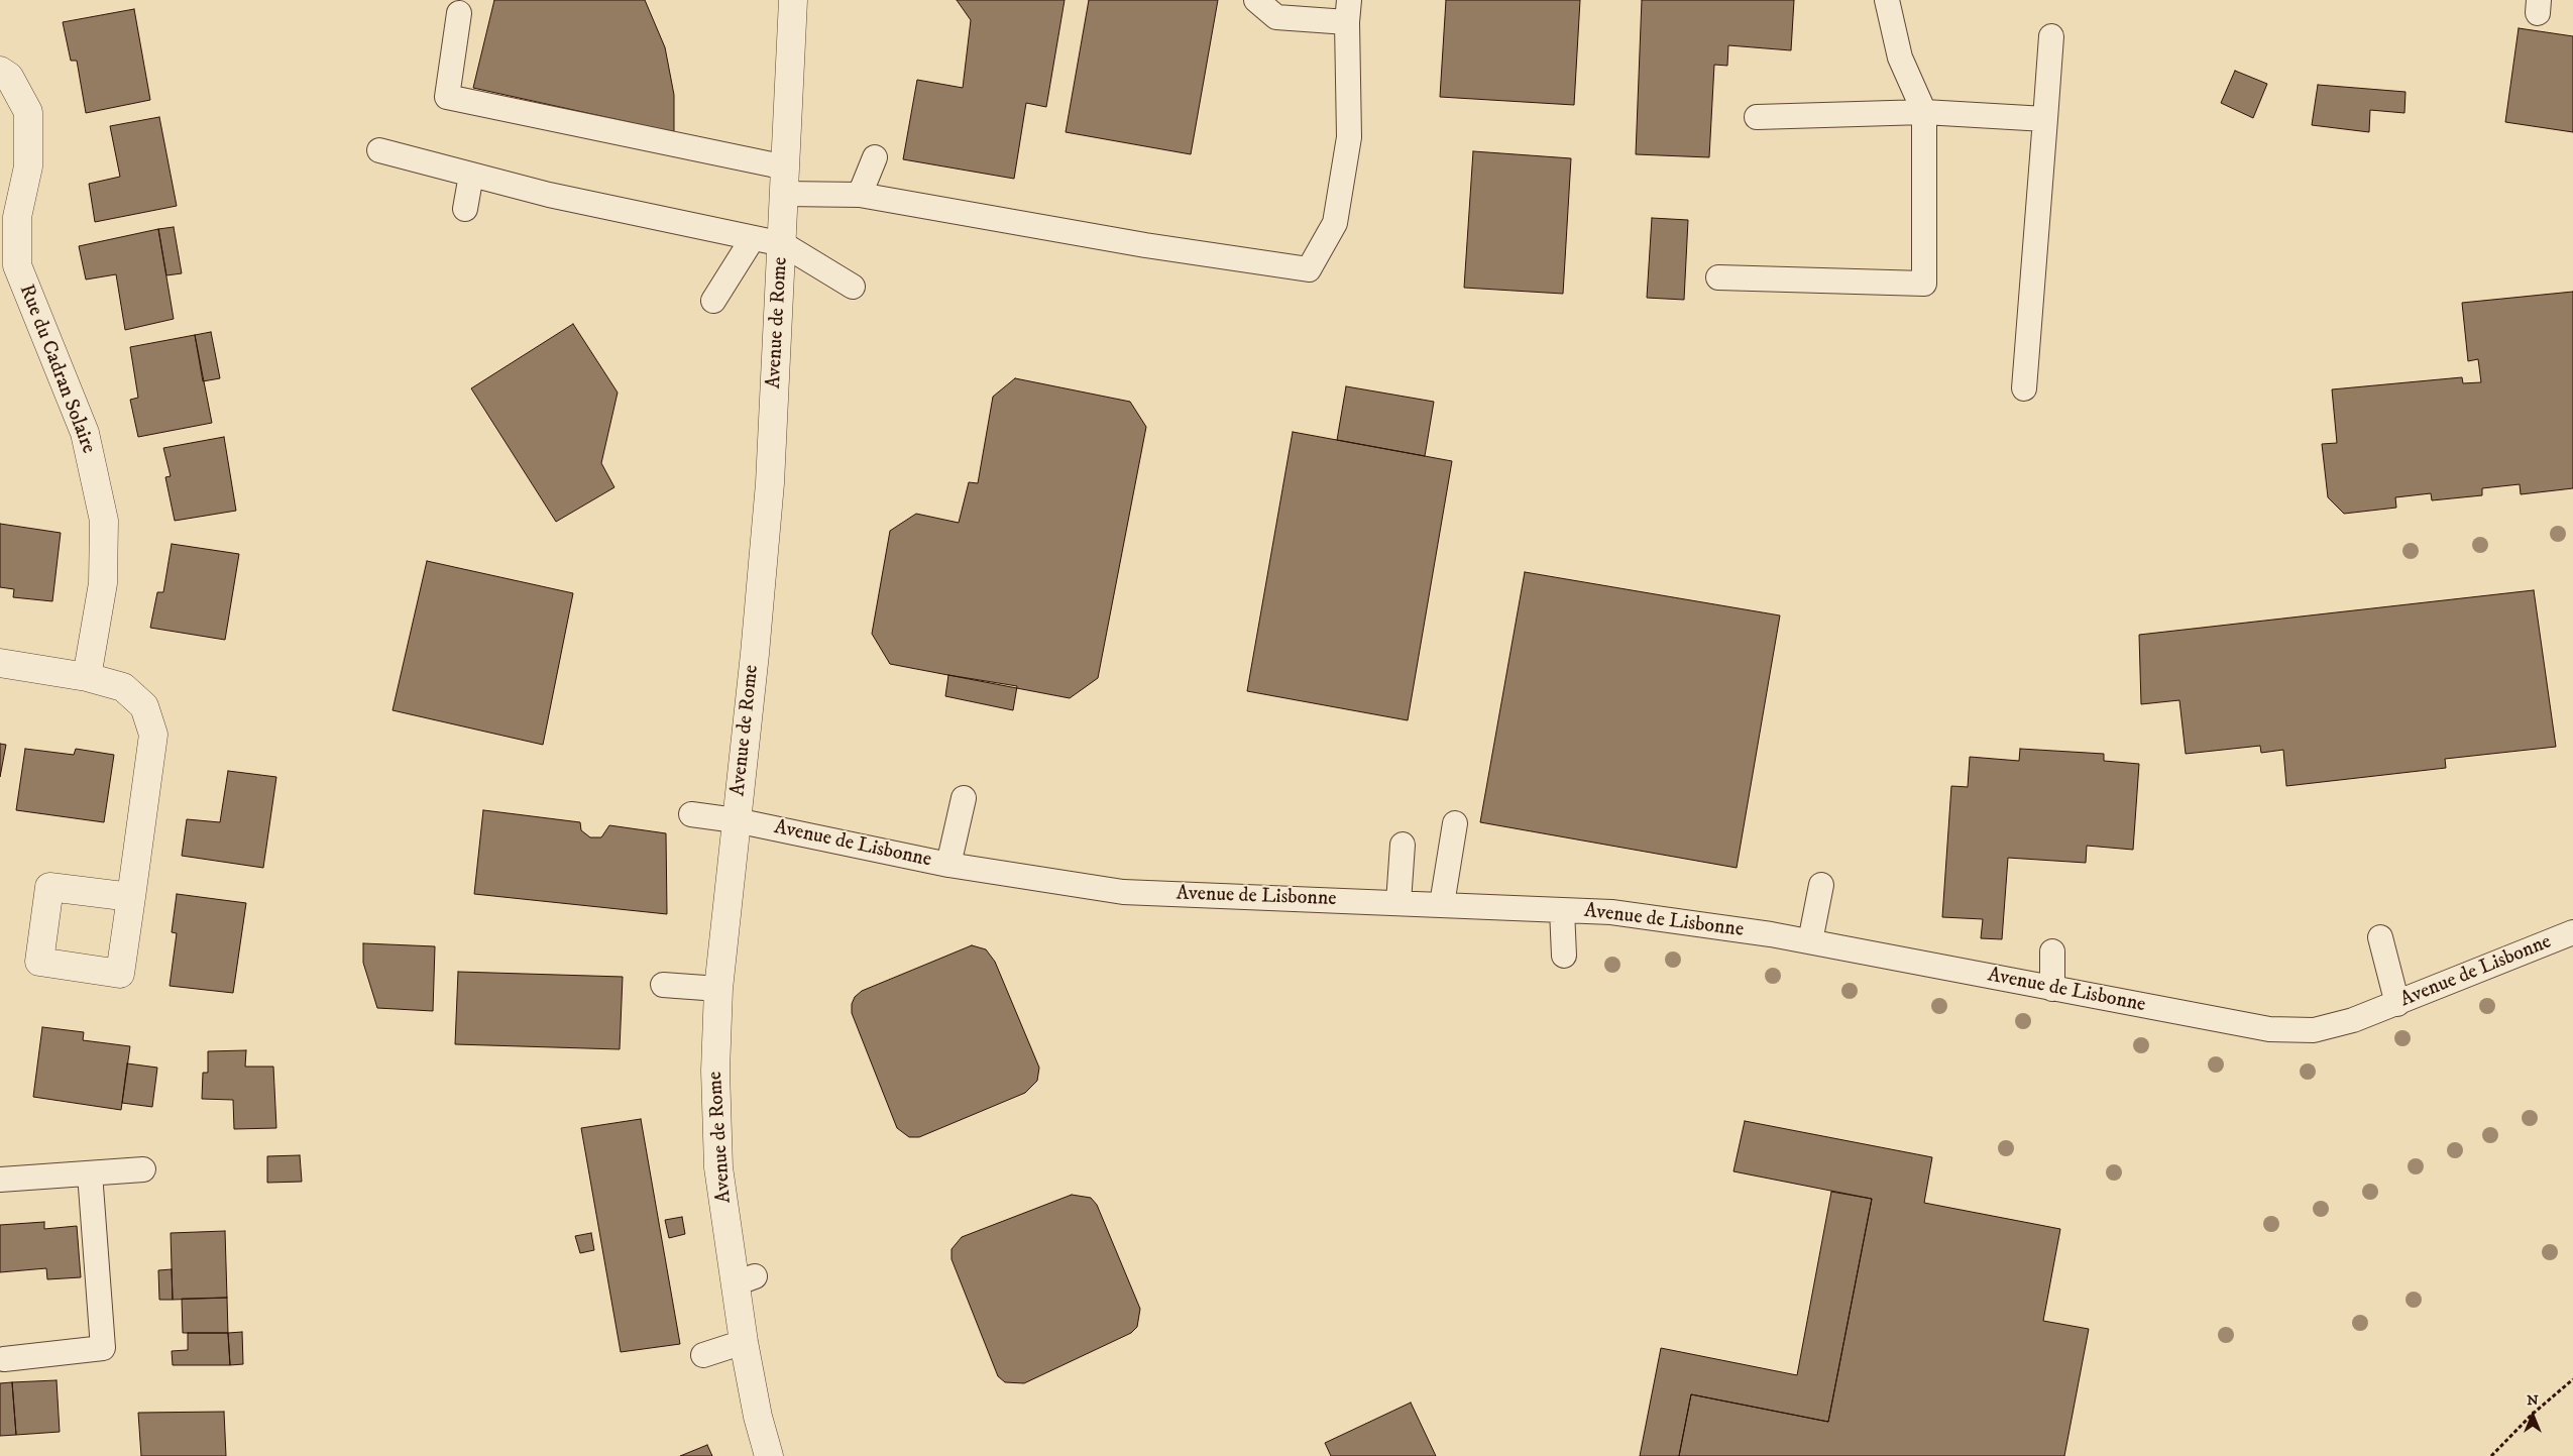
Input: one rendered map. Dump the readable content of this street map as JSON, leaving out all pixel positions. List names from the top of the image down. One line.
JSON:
{"streets":{"street":["Avenue de Rome","Rue du Cadran Solaire"],"lane":["Avenue de Lisbonne"]},"crossings":[["Avenue de Rome","Avenue de Lisbonne"]],"north":"top"}
